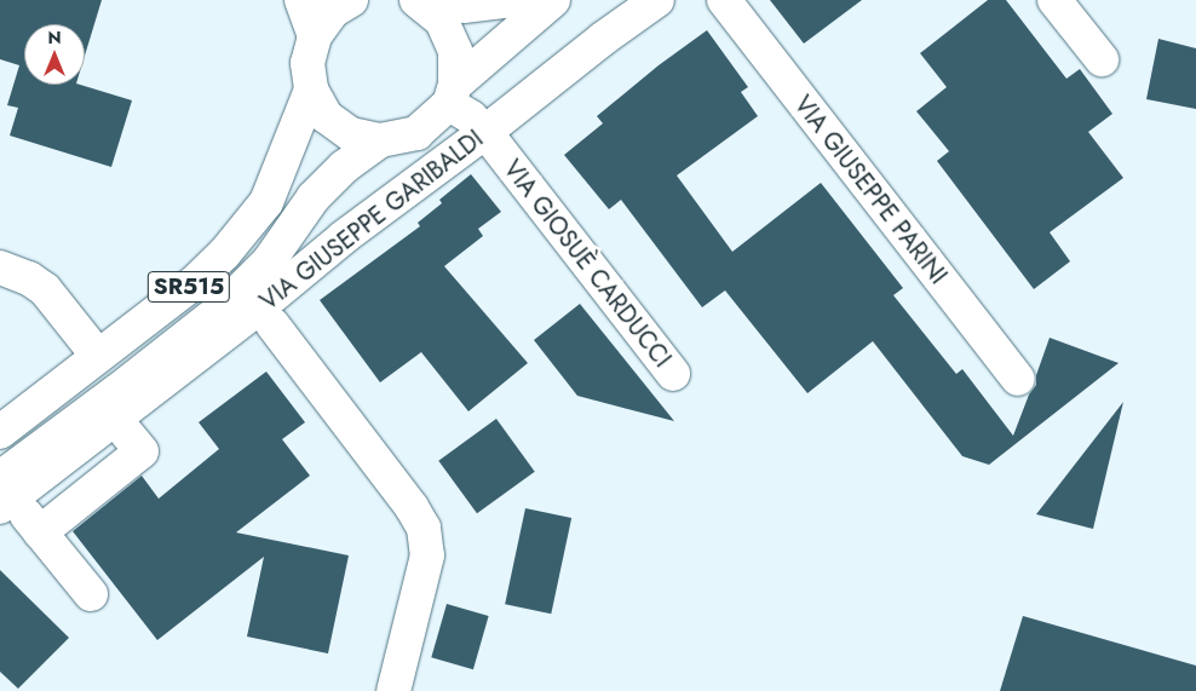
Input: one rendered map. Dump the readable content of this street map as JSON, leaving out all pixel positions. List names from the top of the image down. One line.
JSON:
{"streets":{"main road":["VIA GIUSEPPE PARINI","VIA GIUSEPPE GARIBALDI","VIA GIOSUÈ CARDUCCI","SR515"]},"crossings":[["VIA GIUSEPPE GARIBALDI","VIA GIOSUÈ CARDUCCI"]],"north":"top"}
